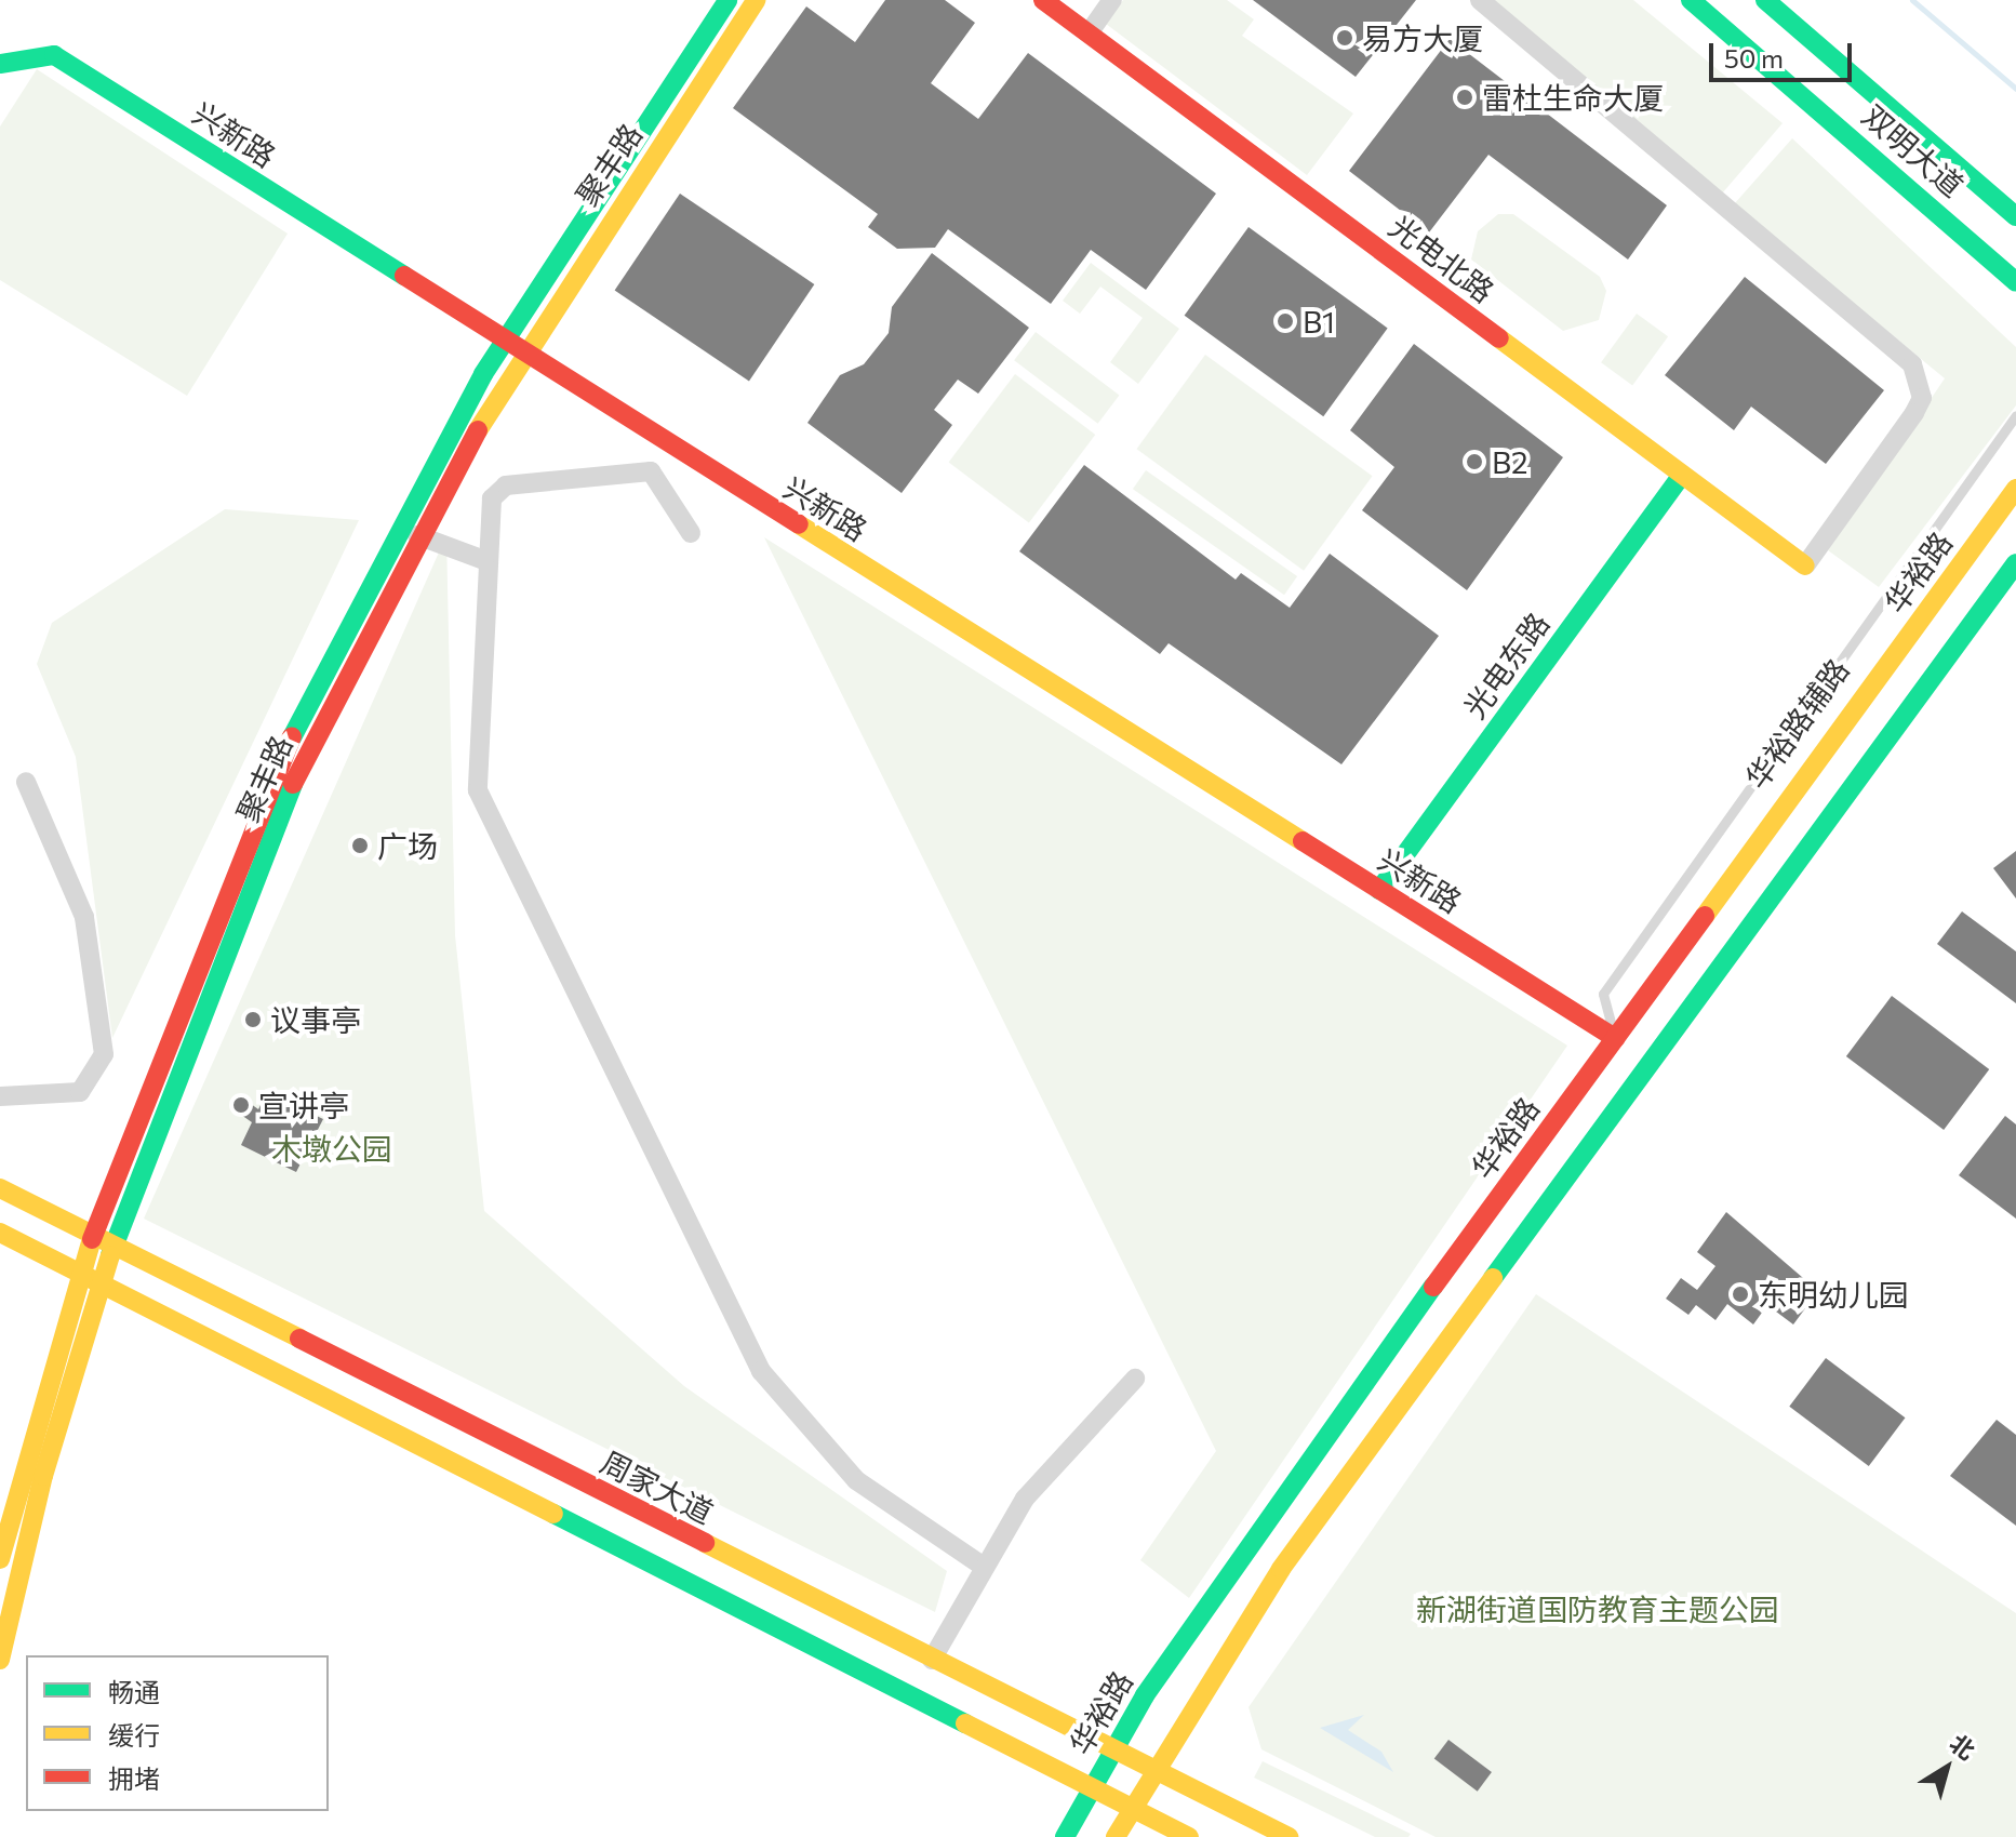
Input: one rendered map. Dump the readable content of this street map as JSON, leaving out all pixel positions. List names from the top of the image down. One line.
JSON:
{"streets":{"street":["兴新路","双明大道","聚丰路","光电北路","华裕路","光电东路","周家大道"],"lane":["华裕路辅路"]},"crossings":[["兴新路","聚丰路"],["兴新路","华裕路"],["兴新路","光电东路"],["兴新路","华裕路辅路"],["聚丰路","周家大道"],["光电北路","光电东路"],["华裕路","华裕路辅路"],["华裕路","周家大道"]],"parks":["木墩公园","新湖街道国防教育主题公园"],"places":["易方大厦","雷杜生命大厦","B1","B2","广场","议事亭","宣讲亭","东明幼儿园"],"legend":["畅通","缓行","拥堵"],"scale_bar":"50 m","north":"top right"}
